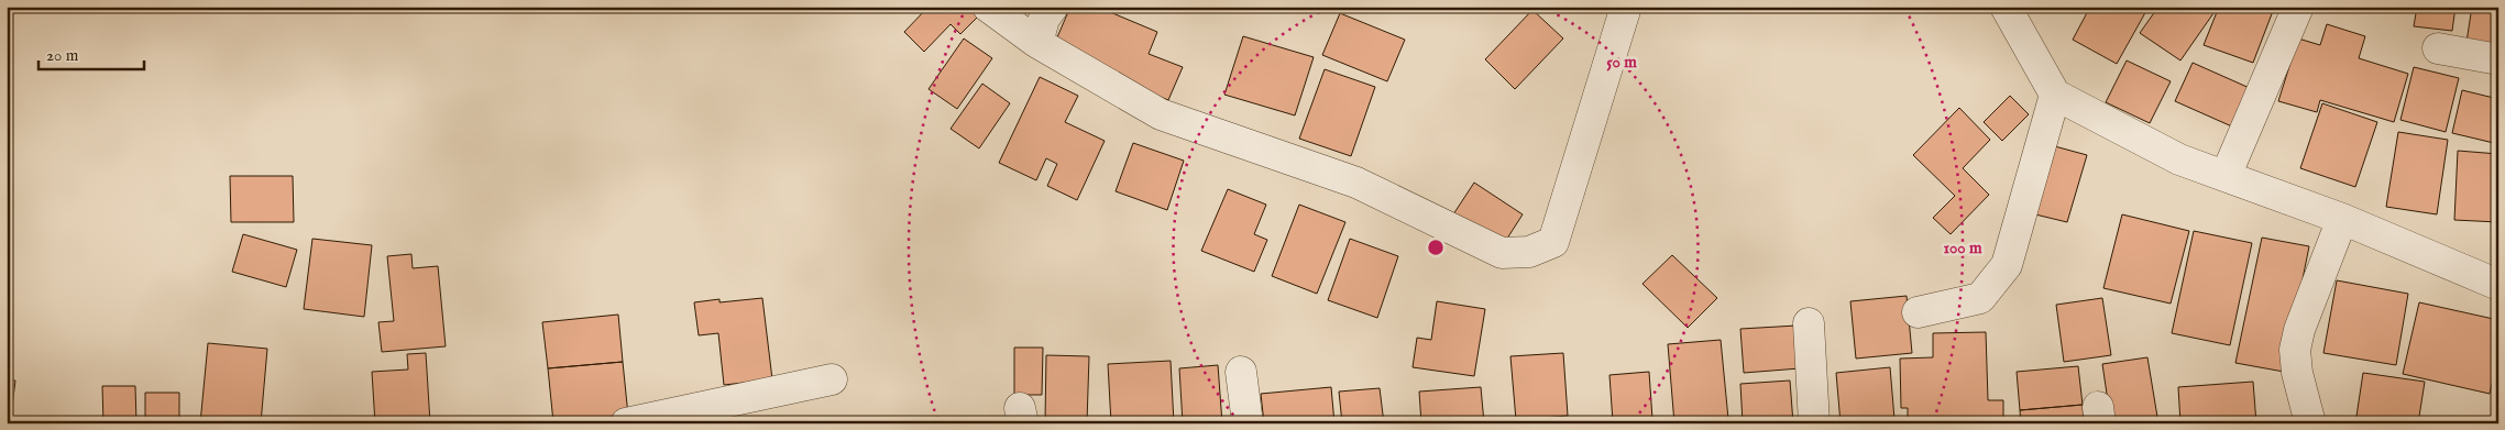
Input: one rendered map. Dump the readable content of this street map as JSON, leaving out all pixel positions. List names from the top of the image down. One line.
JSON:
{"scale_bar":"20 m","rings":["50 m","100 m"]}
